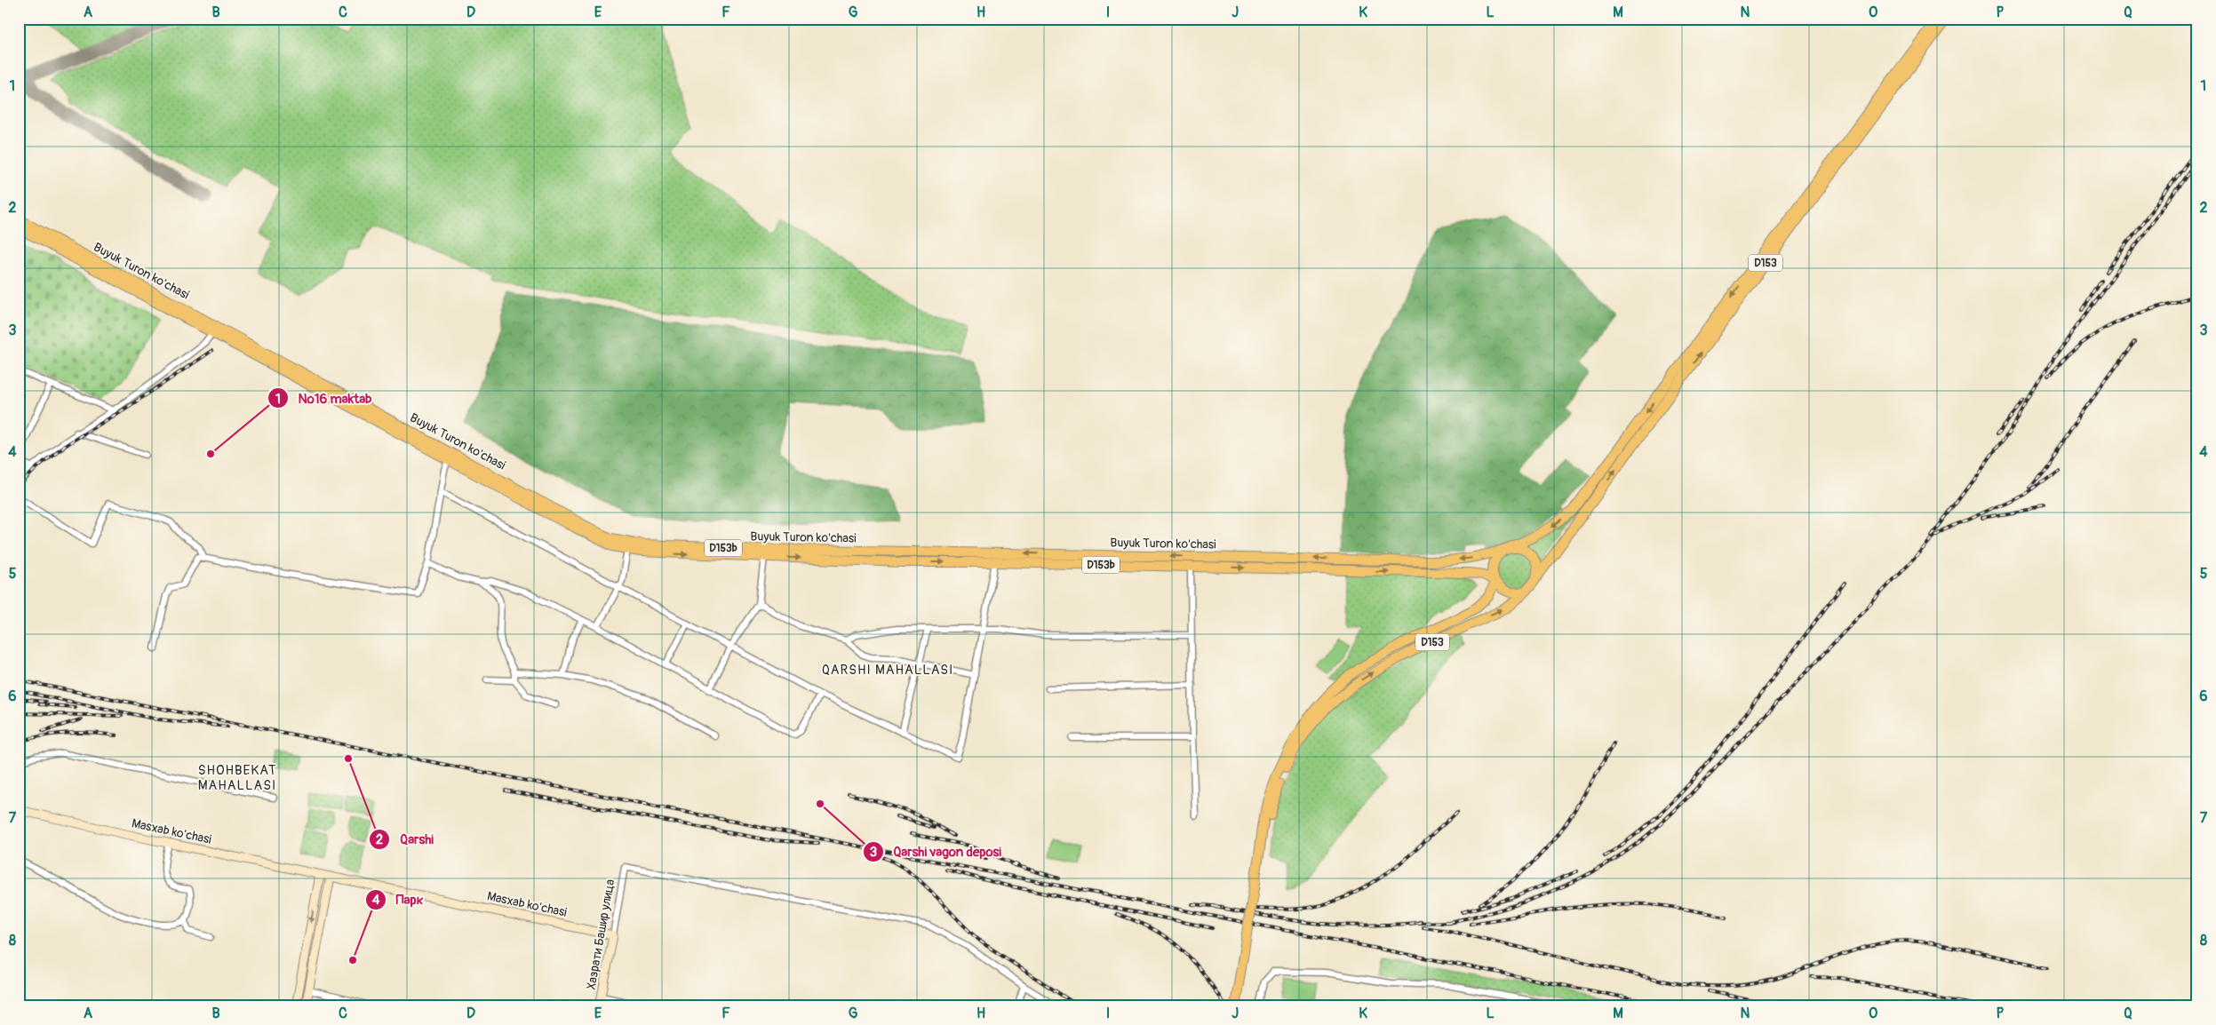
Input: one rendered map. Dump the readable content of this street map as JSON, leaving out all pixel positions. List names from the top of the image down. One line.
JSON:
{"streets":{"main road":["D153","Buyuk Turon ko'chasi","D153b","Masxab ko'chasi","Хазрати Башир улица"]},"crossings":[["D153","Buyuk Turon ko'chasi"],["Masxab ko'chasi","Хазрати Башир улица"]],"districts":["QARSHI MAHALLASI","SHOHBEKAT MAHALLASI"],"places":["№16 maktab","Qarshi","Qarshi vagon deposi","Парк"],"grid":{"columns":["A","B","C","D","E","F","G","H","I","J","K","L","M","N","O","P","Q"],"rows":["1","2","3","4","5","6","7","8"]}}
